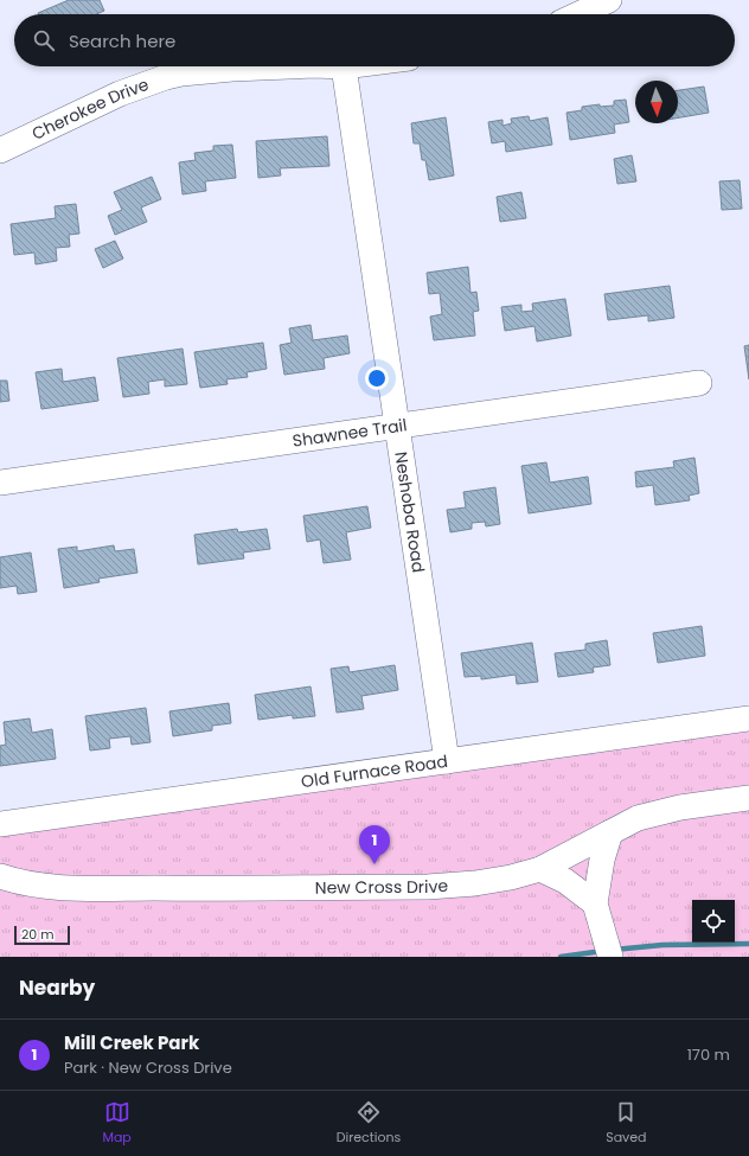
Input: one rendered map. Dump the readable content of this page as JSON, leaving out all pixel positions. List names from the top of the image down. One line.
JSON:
{"streets":{"street":["Cherokee Drive","Shawnee Trail","Neshoba Road","Old Furnace Road","New Cross Drive"]},"crossings":[["Shawnee Trail","Neshoba Road"],["Neshoba Road","Old Furnace Road"]],"scale_bar":"20 m","north":"bottom","page":{"search":"Search here","pins":"1","scale":"20 m","heading":"Nearby","list":[{"mark":"1","name":"Mill Creek Park","note":"Park · New Cross Drive","value":"170 m"}],"nav":["Map","Directions","Saved"]}}
